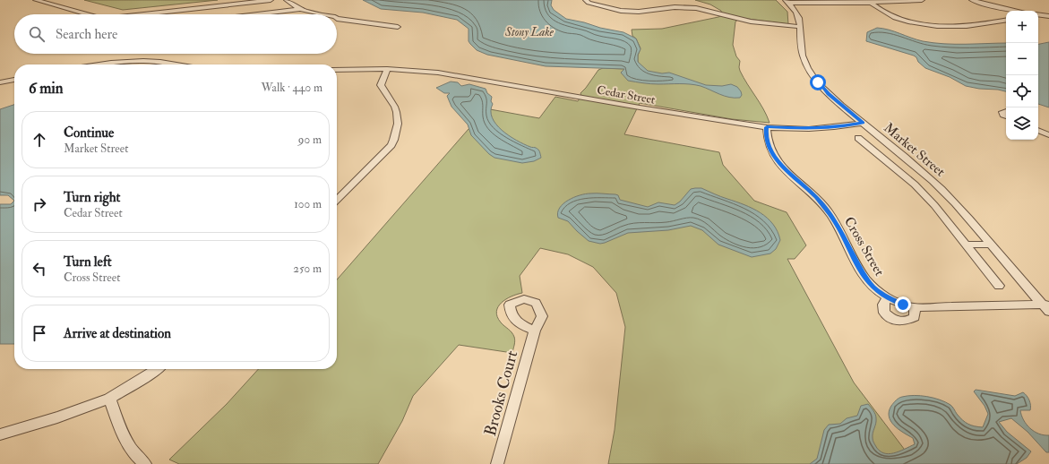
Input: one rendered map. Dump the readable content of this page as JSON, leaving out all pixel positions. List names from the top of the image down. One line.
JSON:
{"streets":{"street":["Cedar Street","Market Street","Cross Street","Brooks Court"]},"crossings":[["Cedar Street","Market Street"],["Cedar Street","Cross Street"],["Market Street","Cross Street"]],"water":["Stony Lake"],"page":{"map_buttons":["+","−"],"search":"Search here","heading":["6 min","Walk · 440 m"],"list":[["Continue","Market Street","90 m"],["Turn right","Cedar Street","100 m"],["Turn left","Cross Street","250 m"],"Arrive at destination"]}}
